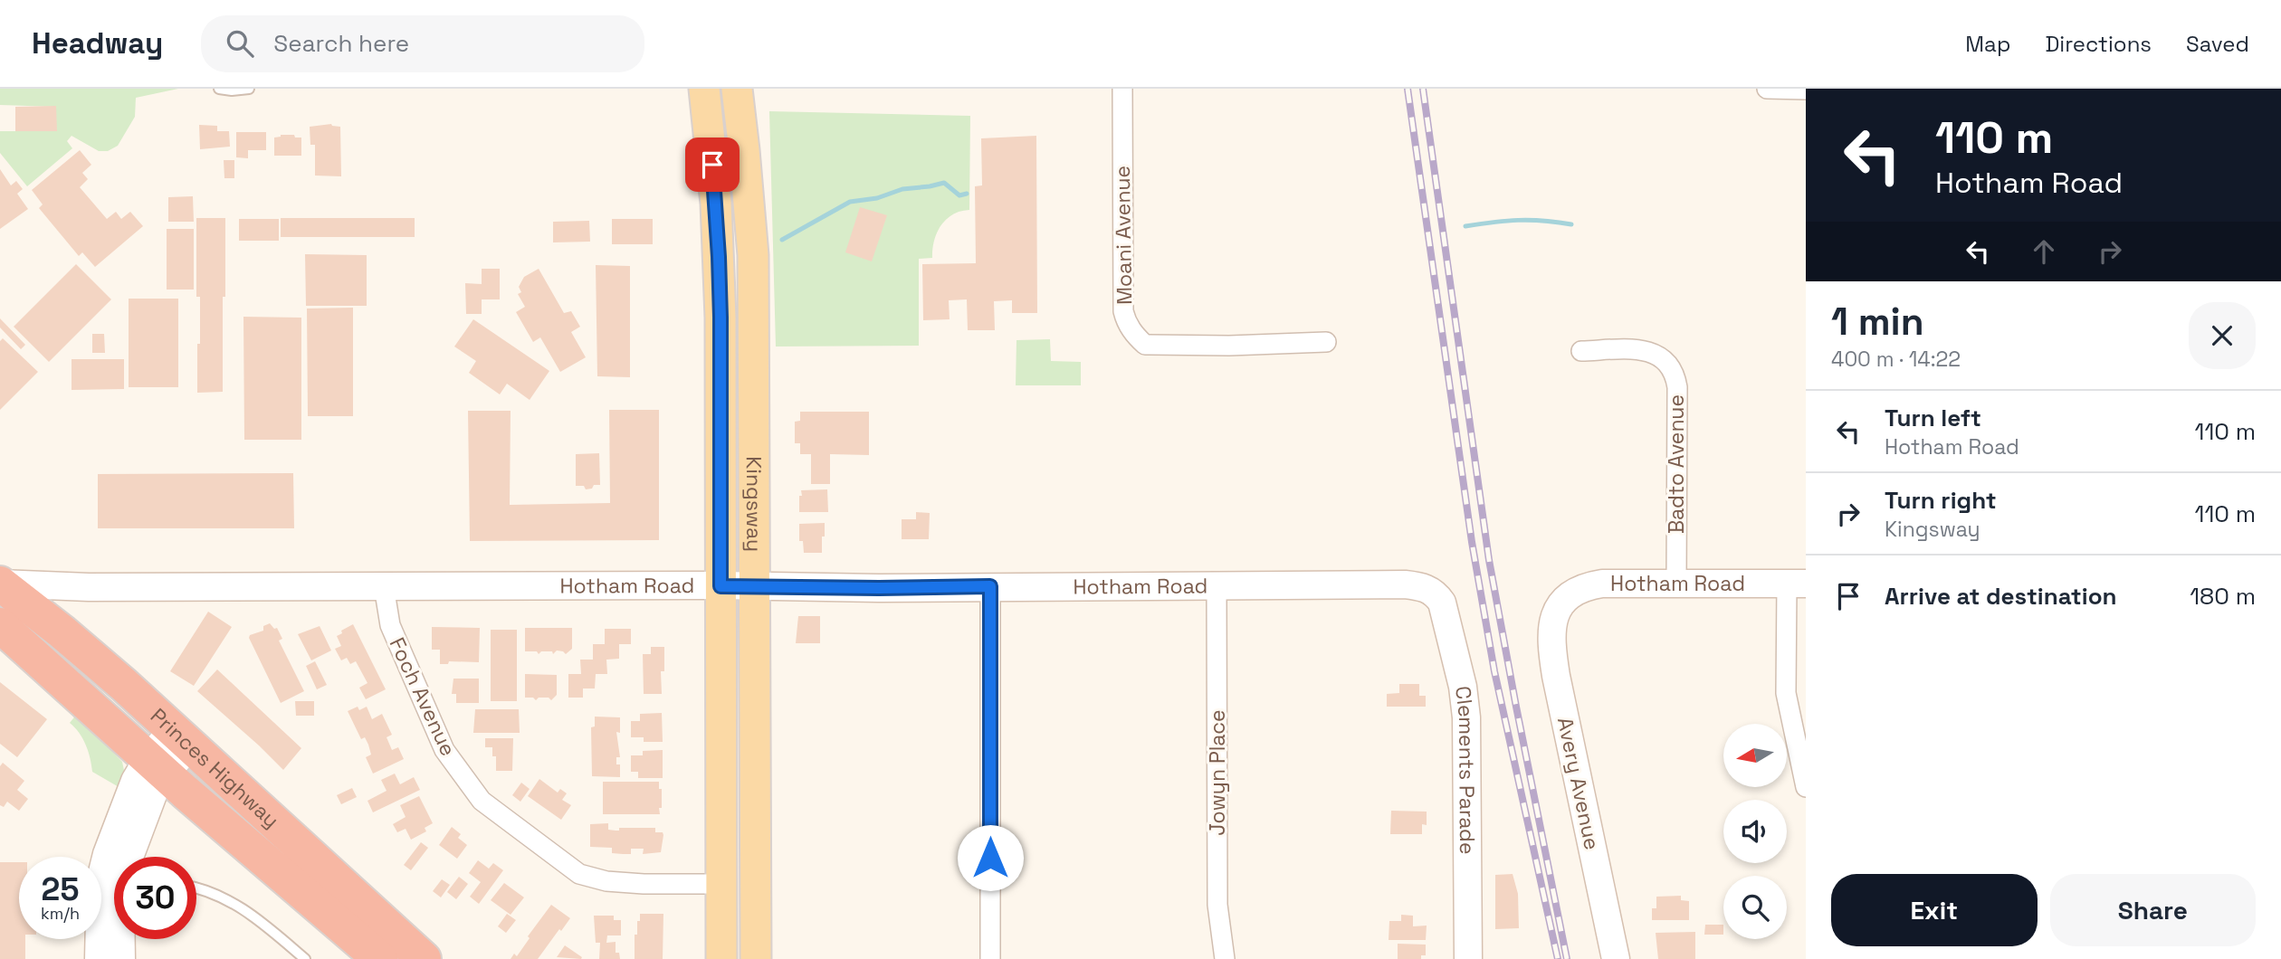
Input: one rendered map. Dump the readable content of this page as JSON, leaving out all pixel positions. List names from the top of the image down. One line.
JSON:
{"streets":{"highway":["Princes Highway"],"main road":["Kingsway"],"street":["Moani Avenue","Badto Avenue","Hotham Road","Foch Avenue","Clements Parade","Jowyn Place","Avery Avenue"]},"crossings":[["Badto Avenue","Hotham Road"],["Kingsway","Hotham Road"],["Kingsway","Foch Avenue"],["Hotham Road","Foch Avenue"],["Hotham Road","Princes Highway"],["Hotham Road","Clements Parade"],["Hotham Road","Jowyn Place"],["Hotham Road","Avery Avenue"]],"north":"left","page":{"header":"Headway","search":"Search here","nav":["Map","Directions","Saved"],"turn":["110 m","Hotham Road"],"heading":["1 min","400 m · 14:22"],"list":[{"name":"Turn left","note":"Hotham Road","value":"110 m"},{"name":"Turn right","note":"Kingsway","value":"110 m"},{"name":"Arrive at destination","value":"180 m"}],"speed":"25 km/h","limit":"30","buttons":["Exit","Share"]}}
